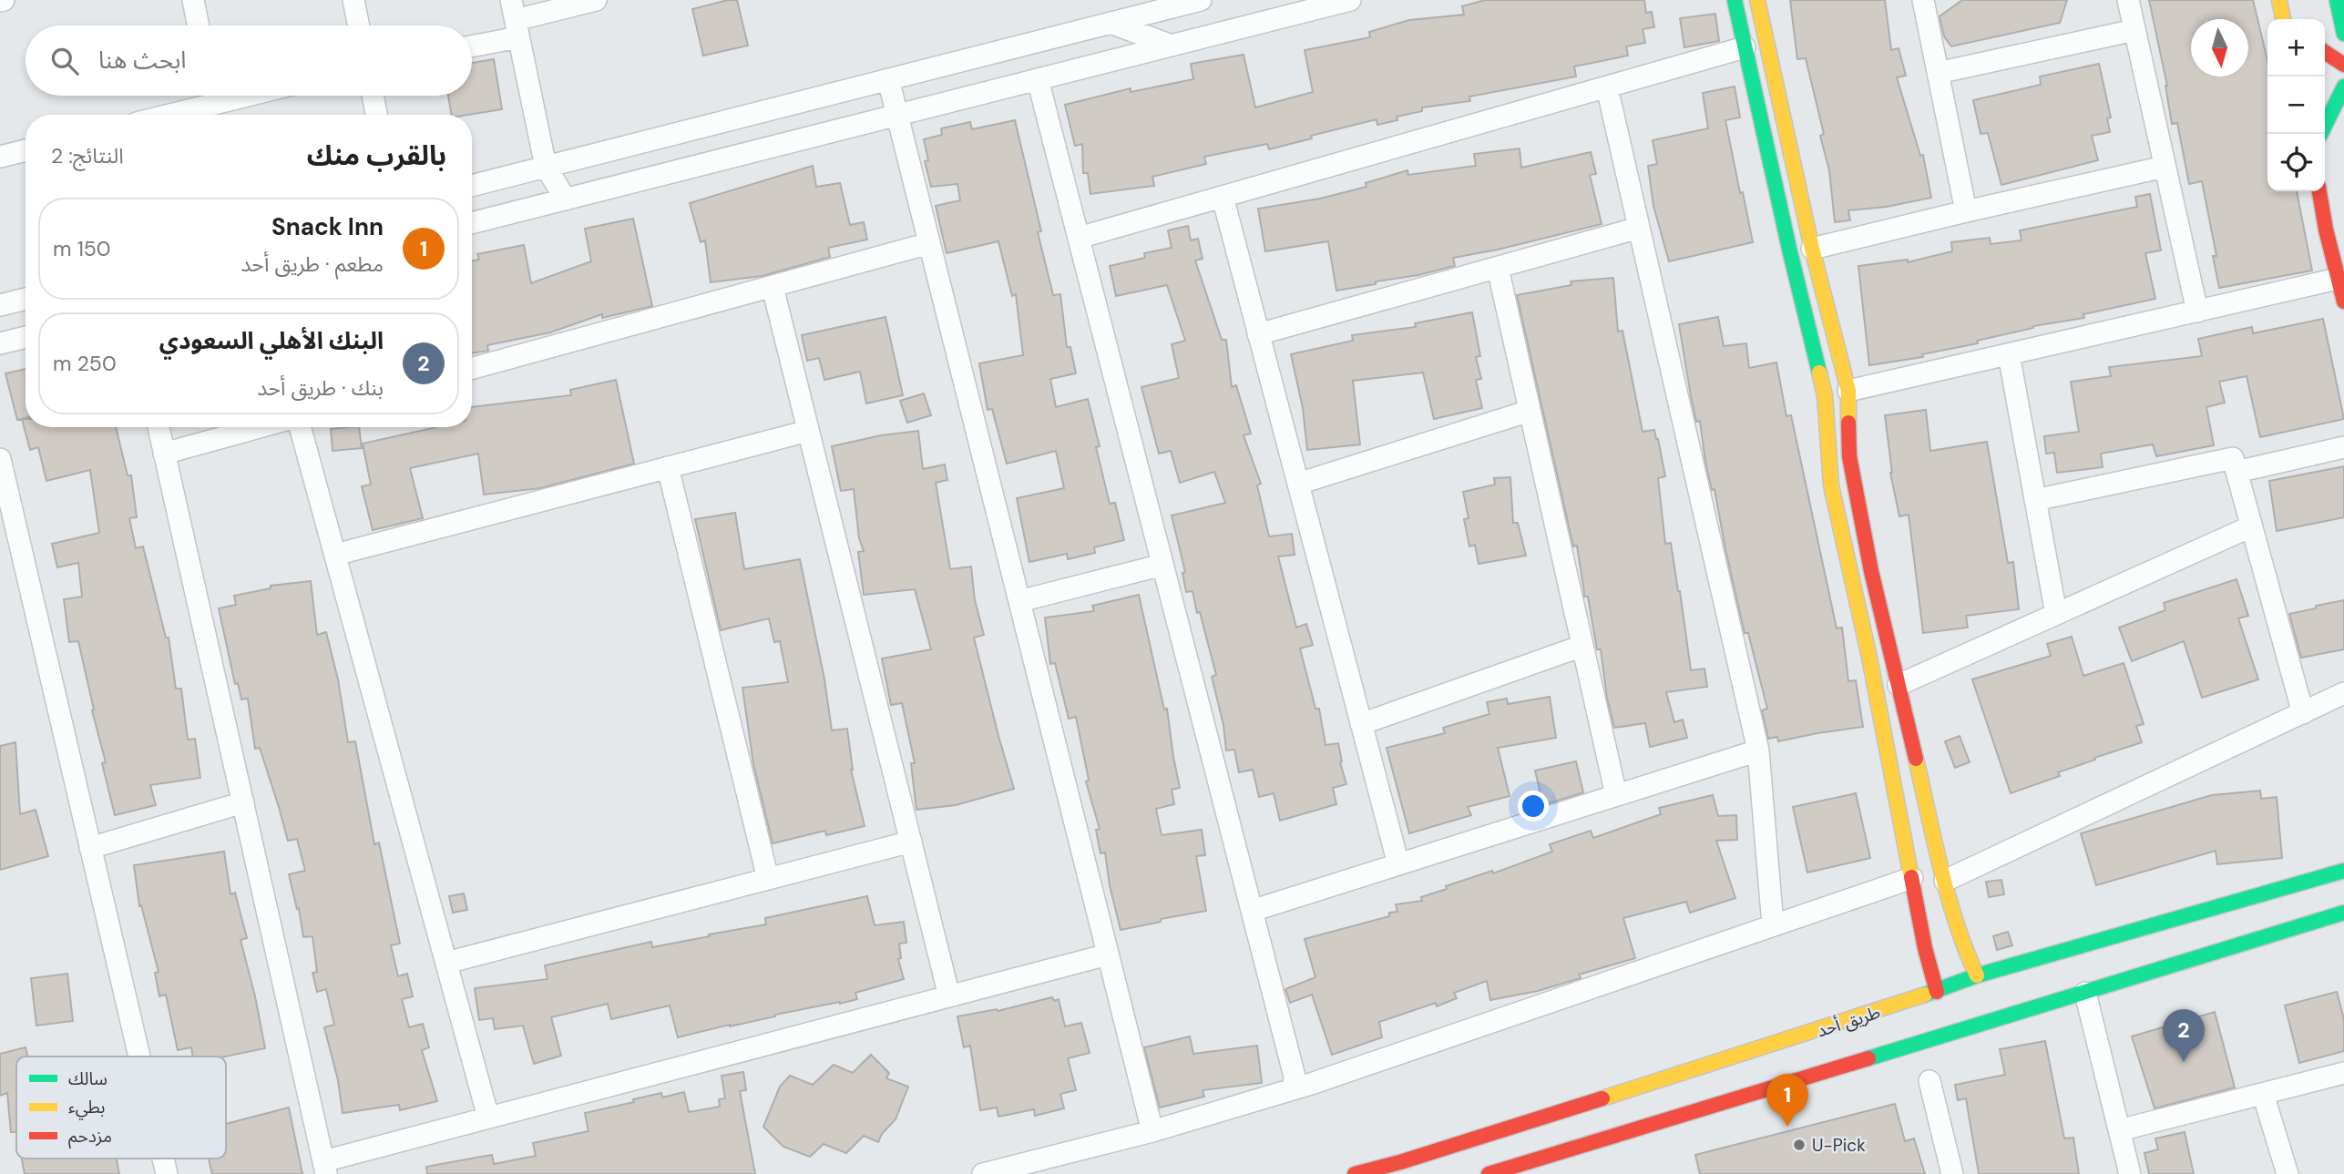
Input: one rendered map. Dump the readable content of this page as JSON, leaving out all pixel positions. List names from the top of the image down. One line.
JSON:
{"streets":{"street":["طريق أحد"]},"places":["U-Pick"],"legend":["سالك","بطيء","مزدحم"],"north":"bottom","page":{"map_buttons":["+","−"],"search":"ابحث هنا","heading":["بالقرب منك","النتائج: 2"],"list":[{"mark":"1","name":"Snack Inn","note":"مطعم · طريق أحد","value":"150 m"},{"mark":"2","name":"البنك الأهلي السعودي","note":"بنك · طريق أحد","value":"250 m"}],"pins":["2","1"]}}
